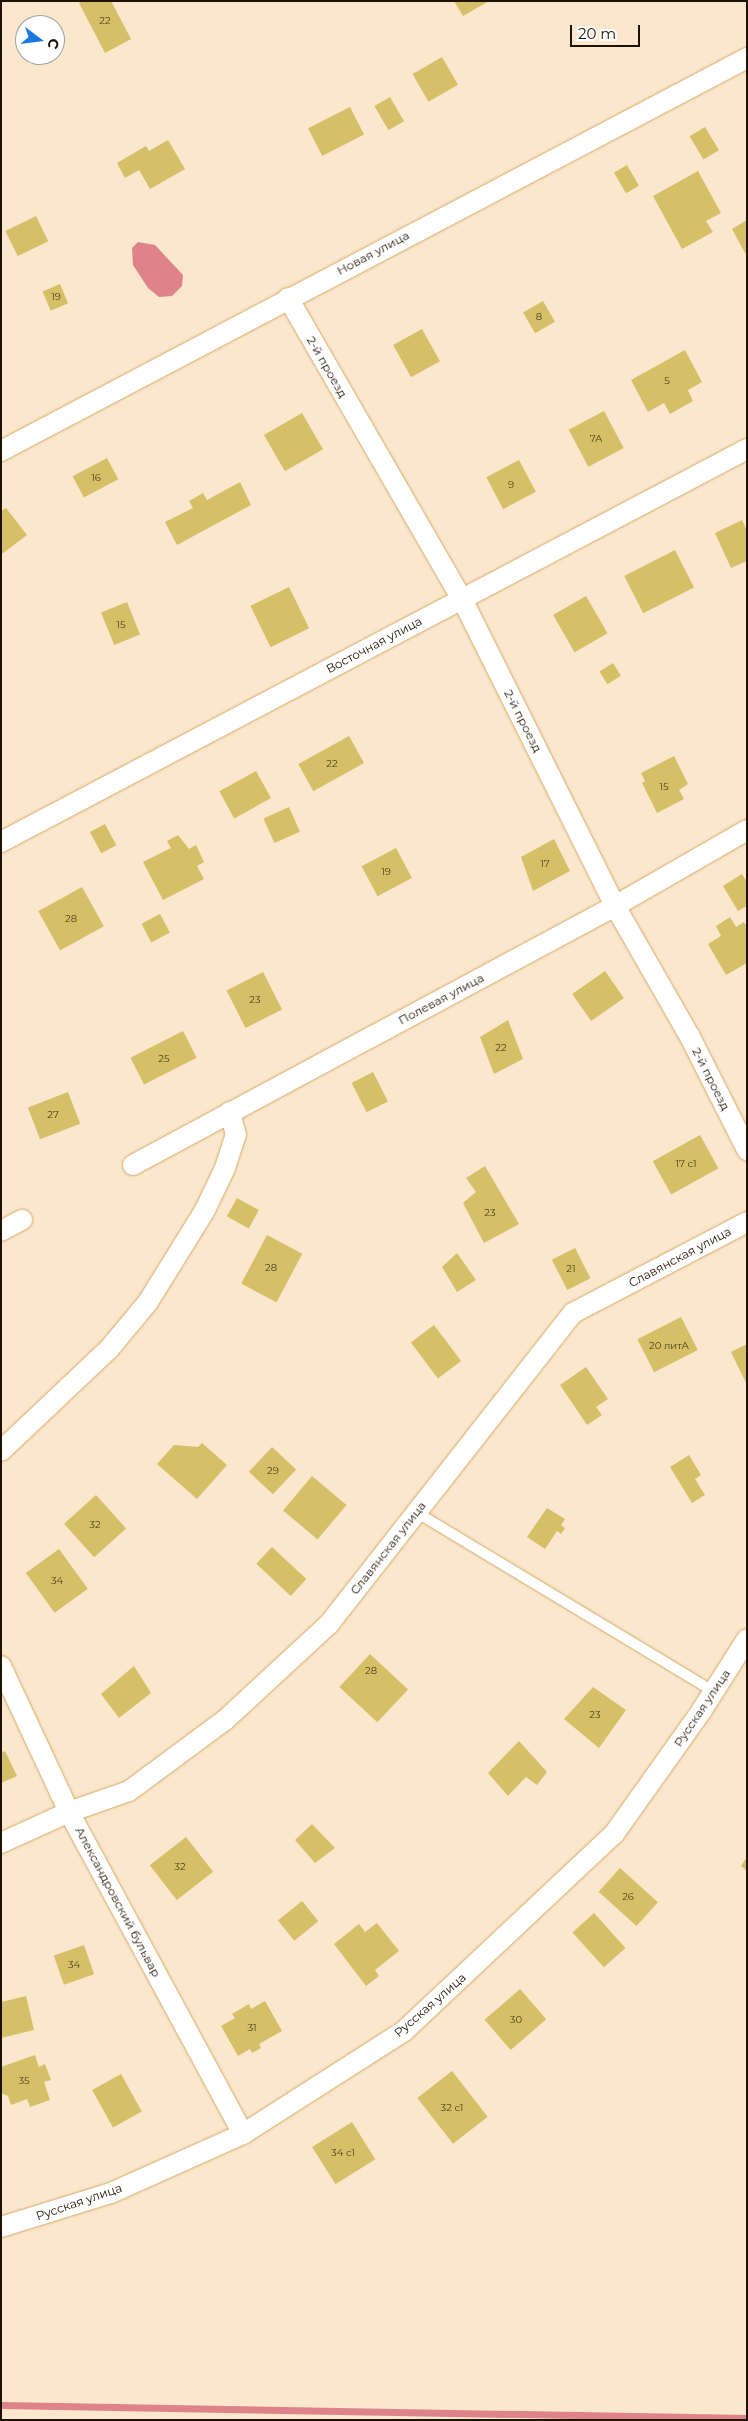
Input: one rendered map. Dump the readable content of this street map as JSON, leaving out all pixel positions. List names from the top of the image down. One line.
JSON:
{"streets":{"street":["Новая улица","2-й проезд","Восточная улица","Полевая улица","Славянская улица","Русская улица","Александровский бульвар"]},"crossings":[["Новая улица","2-й проезд"],["2-й проезд","Восточная улица"],["2-й проезд","Полевая улица"],["Славянская улица","Александровский бульвар"],["Русская улица","Александровский бульвар"]],"house_numbers":["22","19","8","5","7А","16","9","15","22","15","17","19","28","23","22","25","27","17 с1","23","28","21","20 литА","29","32","34","28","23","32","26","34","30","31","35","32 с1","34 с1"],"scale_bar":"20 m","north":"right"}
